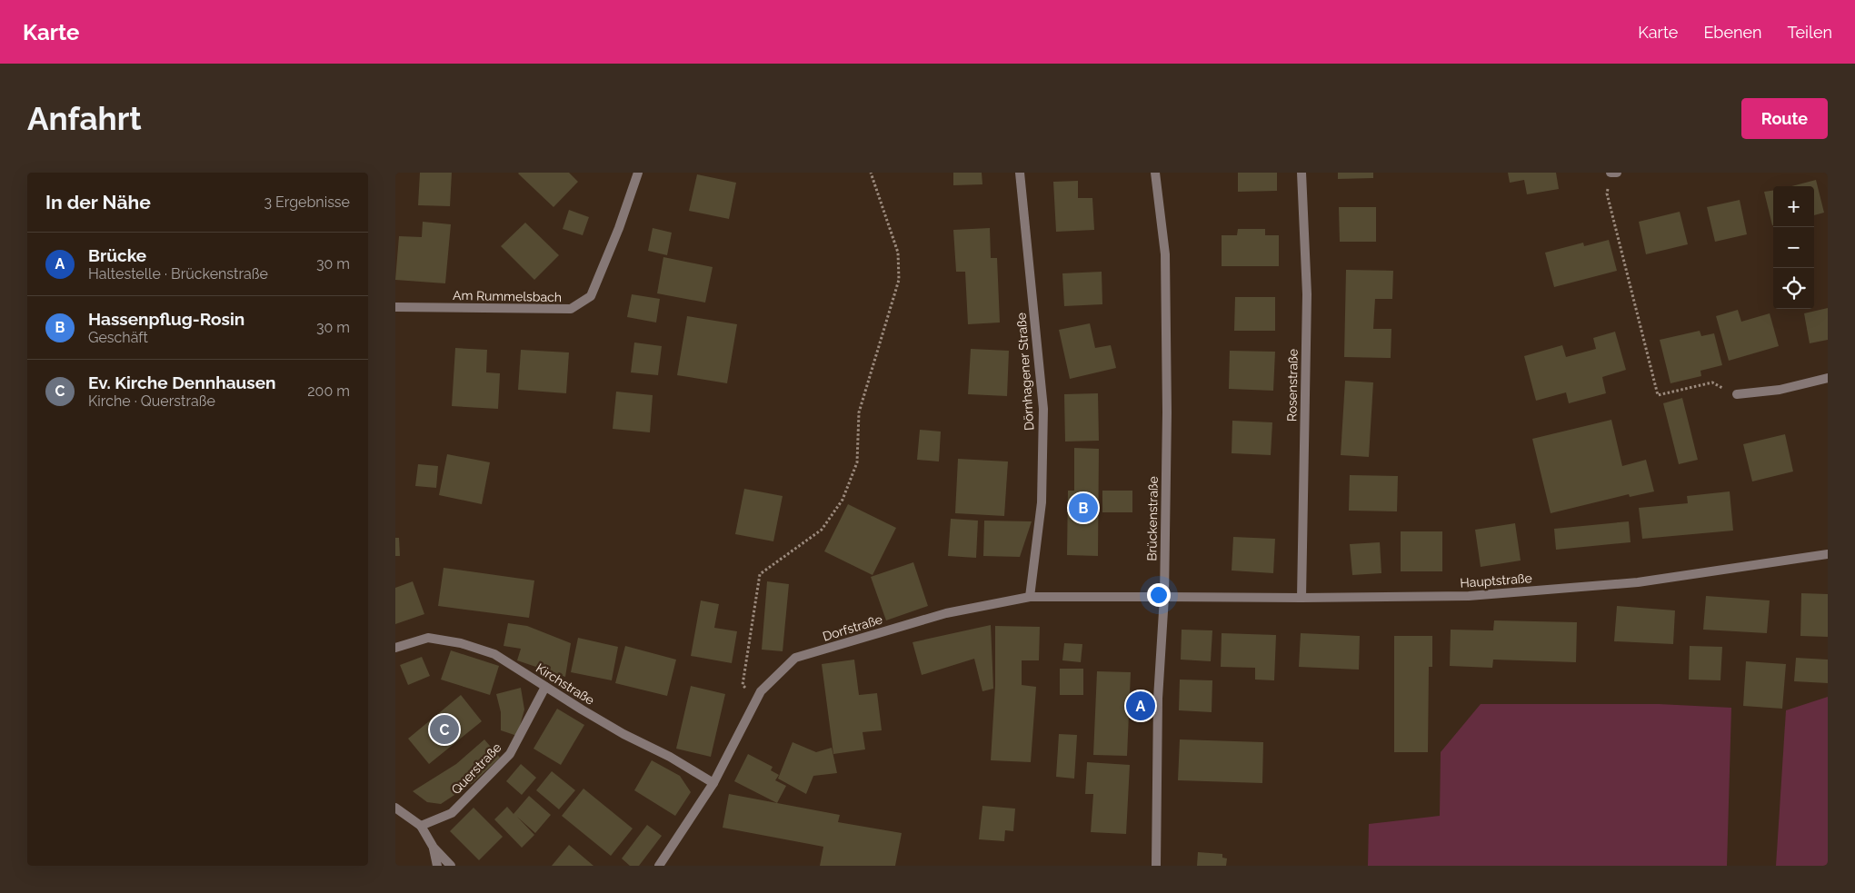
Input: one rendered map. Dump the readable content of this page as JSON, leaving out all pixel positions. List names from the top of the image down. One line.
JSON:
{"streets":{"street":["Am Rummelsbach","Dörnhagener Straße","Rosenstraße","Brückenstraße","Hauptstraße","Dorfstraße","Kirchstraße","Querstraße"]},"crossings":[["Dörnhagener Straße","Dorfstraße"],["Rosenstraße","Hauptstraße"],["Brückenstraße","Hauptstraße"],["Brückenstraße","Dorfstraße"],["Hauptstraße","Dorfstraße"],["Dorfstraße","Kirchstraße"],["Kirchstraße","Querstraße"]],"page":{"header":"Karte","nav":["Karte","Ebenen","Teilen"],"buttons":"Route","title":"Anfahrt","heading":["In der Nähe","3 Ergebnisse"],"map_buttons":["+","−"],"list":[{"mark":"A","name":"Brücke","note":"Haltestelle · Brückenstraße","value":"30 m"},{"mark":"B","name":"Hassenpflug-Rosin","note":"Geschäft","value":"30 m"},{"mark":"C","name":"Ev. Kirche Dennhausen","note":"Kirche · Querstraße","value":"200 m"}],"pins":["B","A","C"]}}
